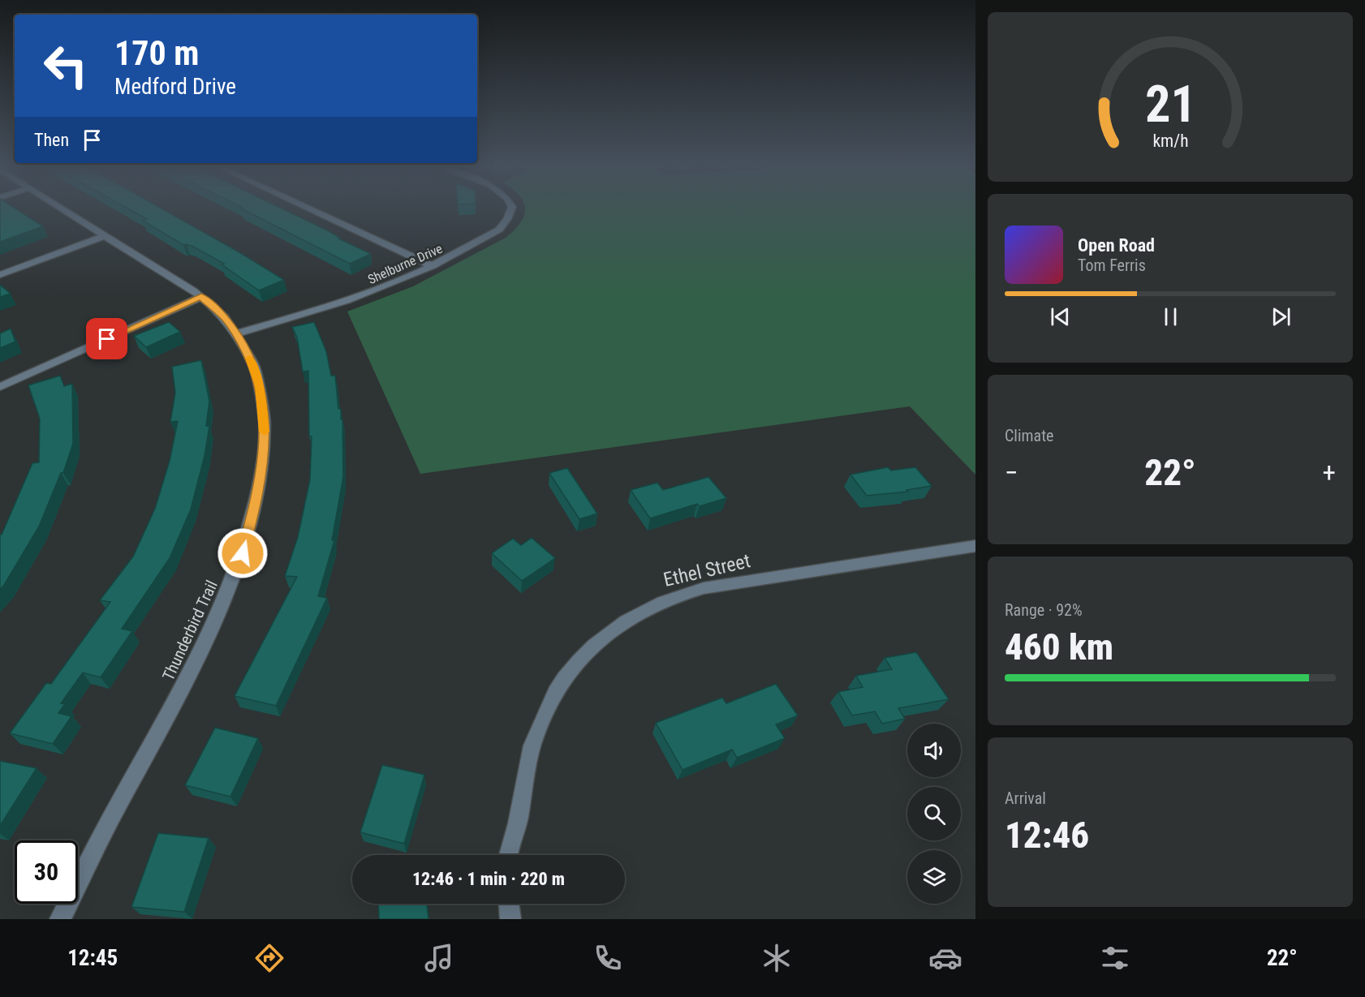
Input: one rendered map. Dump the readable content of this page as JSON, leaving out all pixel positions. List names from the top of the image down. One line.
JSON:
{"streets":{"street":["Shelburne Drive","Ethel Street","Thunderbird Trail"]},"crossings":[["Shelburne Drive","Thunderbird Trail"]],"page":{"turn":["170 m","Medford Drive"],"then":"Then","song":["Open Road","Tom Ferris"],"tile":["Climate",["Range · 92%","460 km"],["Arrival","12:46"]],"heat":["−","22°","+"],"limit":"30","trip":"12:46 · 1 min · 220 m","tabs":["12:45","22°"],"gauge":["21","km/h"]}}
